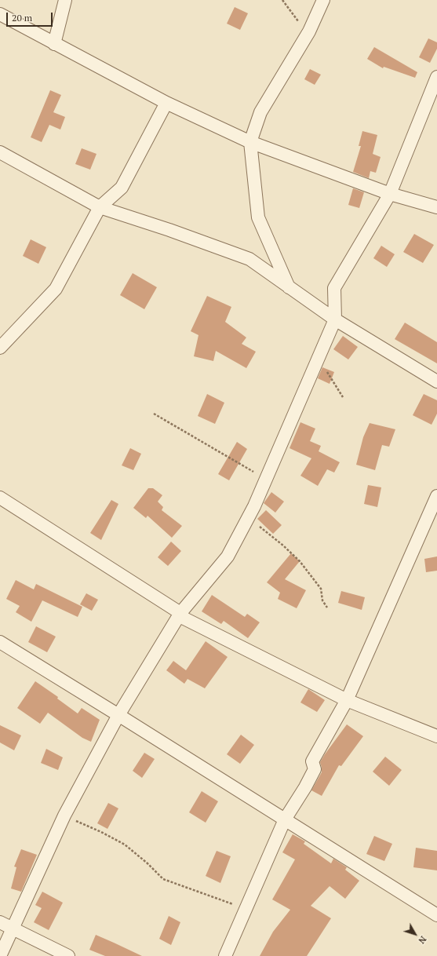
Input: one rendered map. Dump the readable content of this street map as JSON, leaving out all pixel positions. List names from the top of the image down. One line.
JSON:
{"scale_bar":"20 m","north":"bottom right"}
